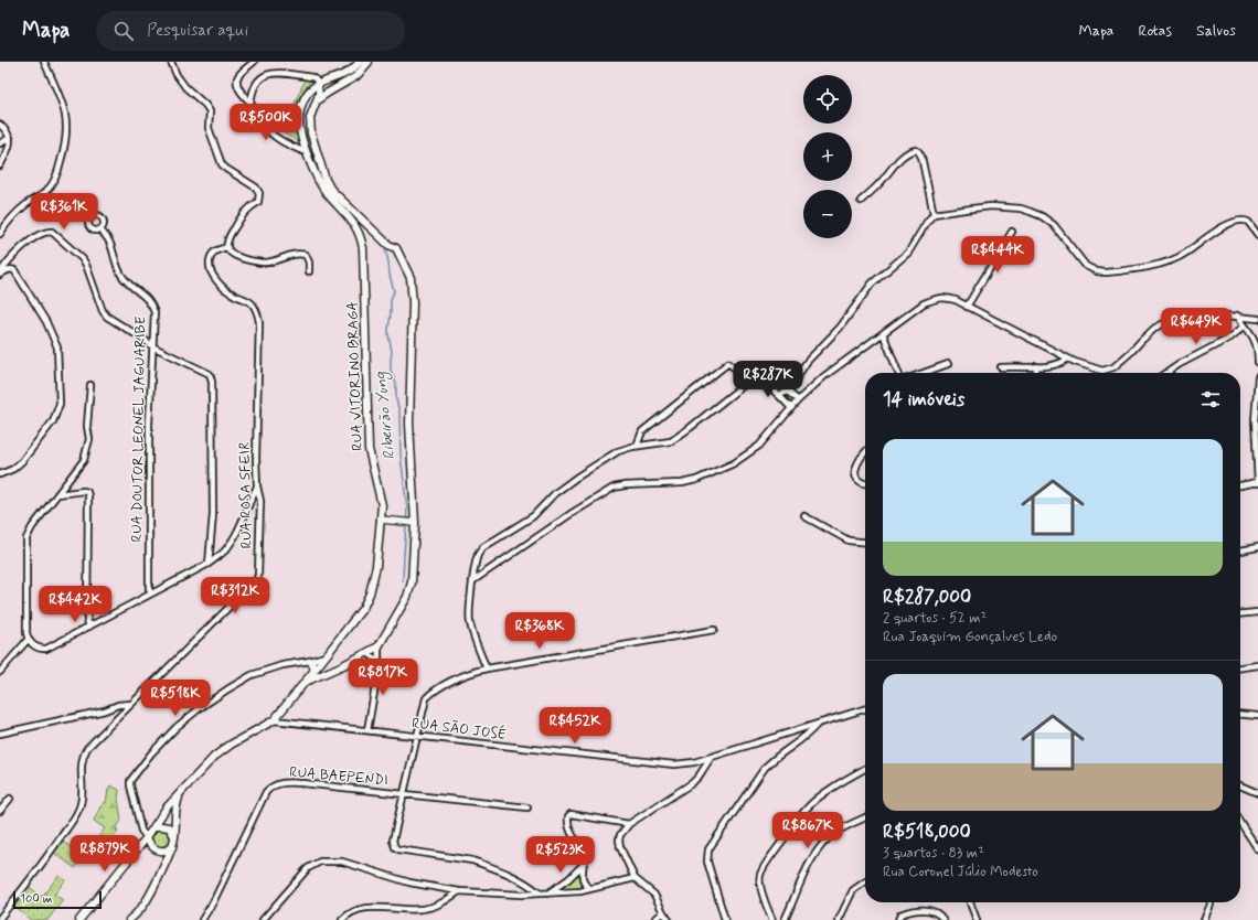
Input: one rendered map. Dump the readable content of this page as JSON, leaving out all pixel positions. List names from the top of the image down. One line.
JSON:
{"streets":{"main road":["RUA VITORINO BRAGA"],"street":["RUA DOUTOR LEONEL JAGUARIBE","RUA ROSA SFEIR","RUA SÃO JOSÉ","RUA BAEPENDI"]},"crossings":[["RUA VITORINO BRAGA","RUA SÃO JOSÉ"]],"water":["Ribeirão Yung"],"scale_bar":"100 m","page":{"header":"Mapa","search":"Pesquisar aqui","nav":["Mapa","Rotas","Salvos"],"map_buttons":["+","−"],"price":["R$500K","R$361K","R$444K","R$649K","R$287K","R$312K","R$442K","R$368K","R$817K","R$518K","R$452K","R$867K","R$879K","R$523K"],"heading":"14 imóveis","list":[{"name":"R$287,000","note":"2 quartos · 52 m² · Rua Joaquim Gonçalves Ledo"},{"name":"R$518,000","note":"3 quartos · 83 m² · Rua Coronel Júlio Modesto"}],"scale":"100 m"}}
